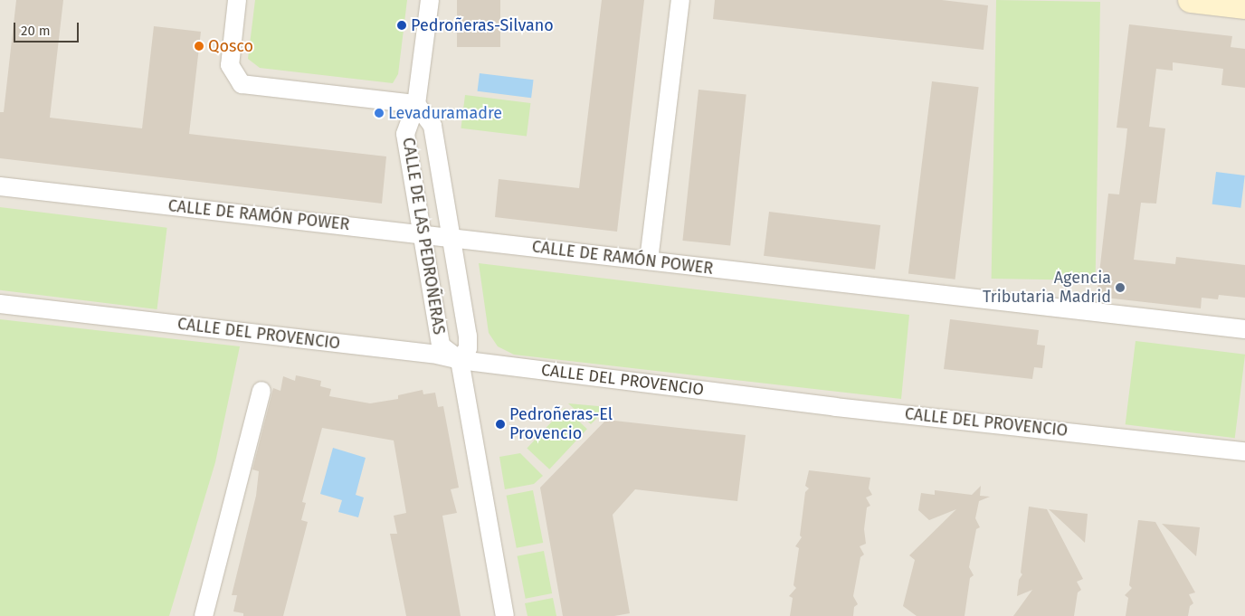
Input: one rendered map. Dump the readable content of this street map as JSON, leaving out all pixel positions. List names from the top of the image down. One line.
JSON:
{"streets":{"street":["CALLE DE RAMÓN POWER","CALLE DE LAS PEDROÑERAS","CALLE DEL PROVENCIO"]},"crossings":[["CALLE DE RAMÓN POWER","CALLE DE LAS PEDROÑERAS"],["CALLE DE LAS PEDROÑERAS","CALLE DEL PROVENCIO"]],"places":["Pedroñeras-Silvano","Qosco","Levaduramadre","Agencia Tributaria Madrid","Pedroñeras-El Provencio"],"scale_bar":"20 m"}
